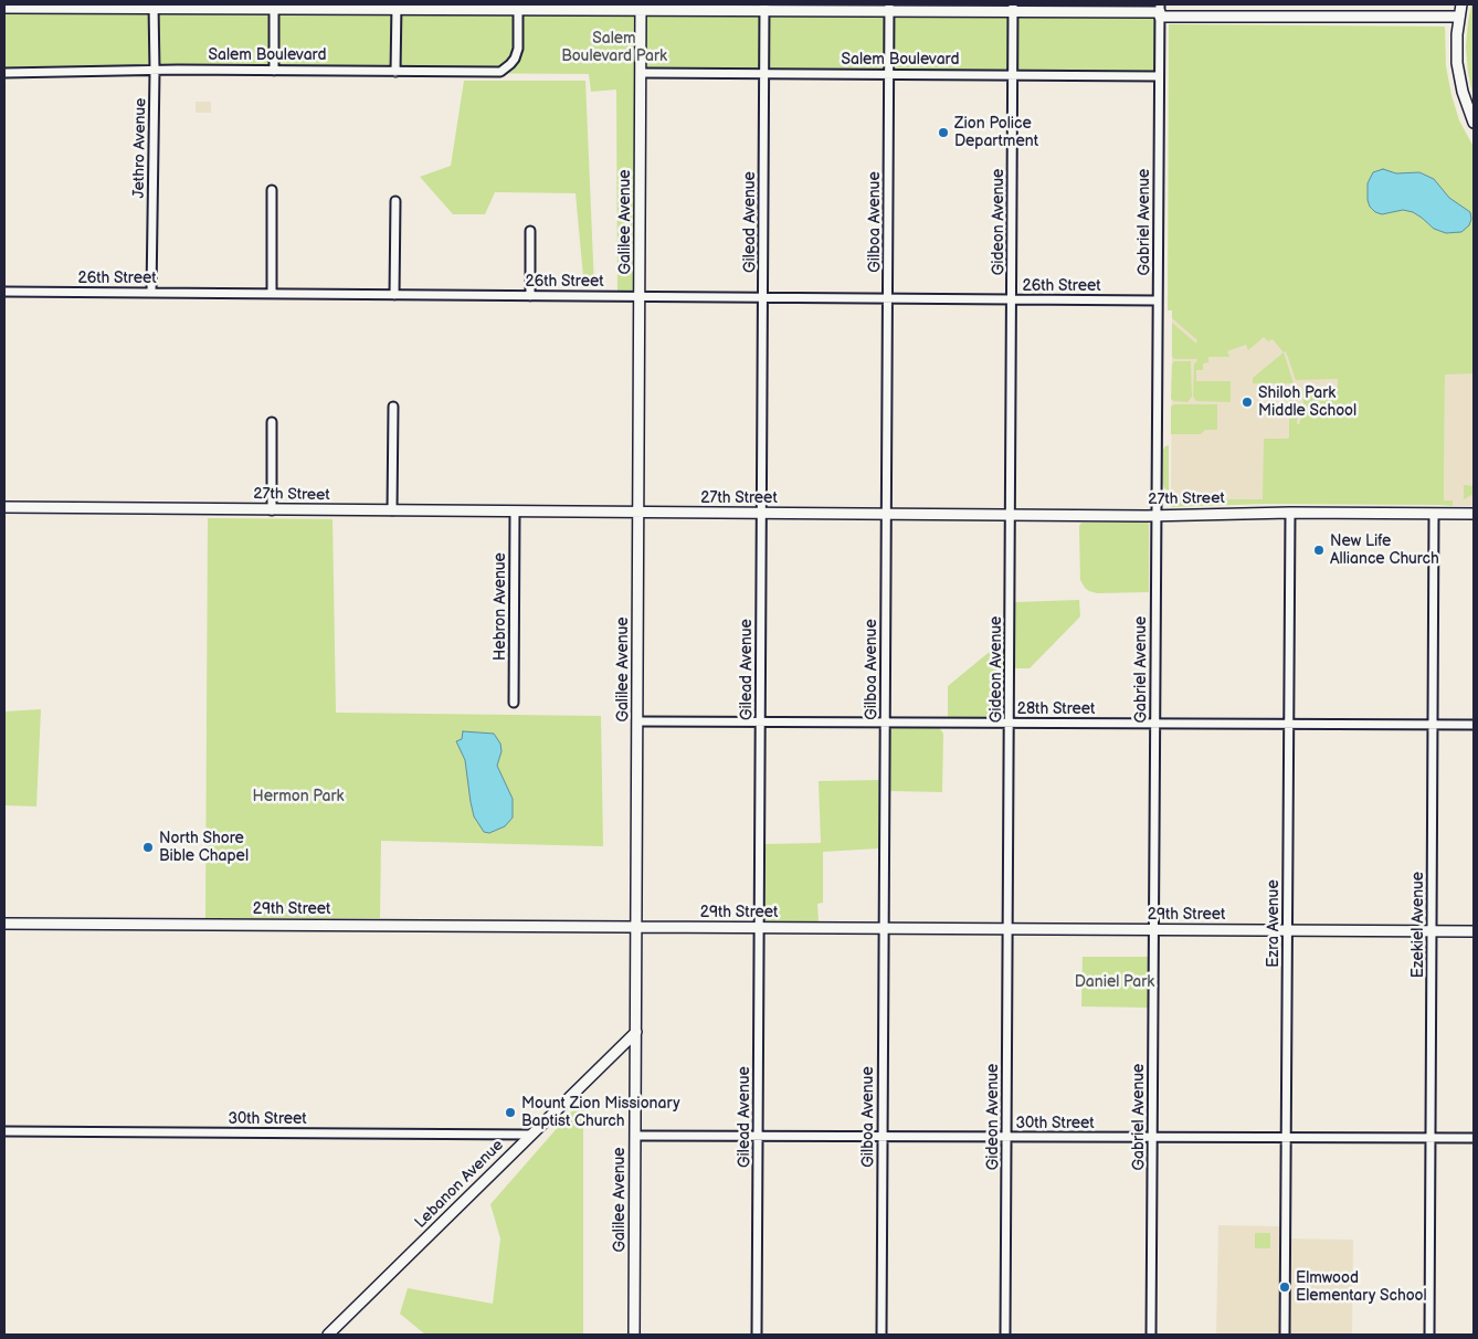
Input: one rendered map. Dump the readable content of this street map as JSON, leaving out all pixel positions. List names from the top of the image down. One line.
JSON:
{"streets":{"street":["Salem Boulevard","Jethro Avenue","Galilee Avenue","Gilead Avenue","Gilboa Avenue","Gideon Avenue","Gabriel Avenue","26th Street","27th Street","Hebron Avenue","28th Street","29th Street","Ezra Avenue","Ezekiel Avenue","30th Street","Lebanon Avenue"]},"crossings":[["Salem Boulevard","Jethro Avenue"],["Salem Boulevard","Galilee Avenue"],["Salem Boulevard","Gilead Avenue"],["Salem Boulevard","Gilboa Avenue"],["Salem Boulevard","Gideon Avenue"],["Salem Boulevard","Gabriel Avenue"],["Jethro Avenue","26th Street"],["Galilee Avenue","26th Street"],["Galilee Avenue","27th Street"],["Galilee Avenue","28th Street"],["Galilee Avenue","29th Street"],["Galilee Avenue","30th Street"],["Galilee Avenue","Lebanon Avenue"],["Gilead Avenue","26th Street"],["Gilead Avenue","27th Street"],["Gilead Avenue","28th Street"],["Gilead Avenue","29th Street"],["Gilead Avenue","30th Street"],["Gilboa Avenue","26th Street"],["Gilboa Avenue","27th Street"],["Gilboa Avenue","28th Street"],["Gilboa Avenue","29th Street"],["Gilboa Avenue","30th Street"],["Gideon Avenue","26th Street"],["Gideon Avenue","27th Street"],["Gideon Avenue","28th Street"],["Gideon Avenue","29th Street"],["Gideon Avenue","30th Street"],["Gabriel Avenue","26th Street"],["Gabriel Avenue","27th Street"],["Gabriel Avenue","28th Street"],["Gabriel Avenue","29th Street"],["Gabriel Avenue","30th Street"],["27th Street","Hebron Avenue"],["27th Street","Ezra Avenue"],["27th Street","Ezekiel Avenue"],["28th Street","Ezra Avenue"],["28th Street","Ezekiel Avenue"],["29th Street","Ezra Avenue"],["29th Street","Ezekiel Avenue"],["Ezra Avenue","30th Street"],["Ezekiel Avenue","30th Street"],["30th Street","Lebanon Avenue"]],"parks":["Salem Boulevard Park","Hermon Park","Daniel Park"],"places":["Zion Police Department","Shiloh Park Middle School","New Life Alliance Church","North Shore Bible Chapel","Mount Zion Missionary Baptist Church","Elmwood Elementary School"]}
